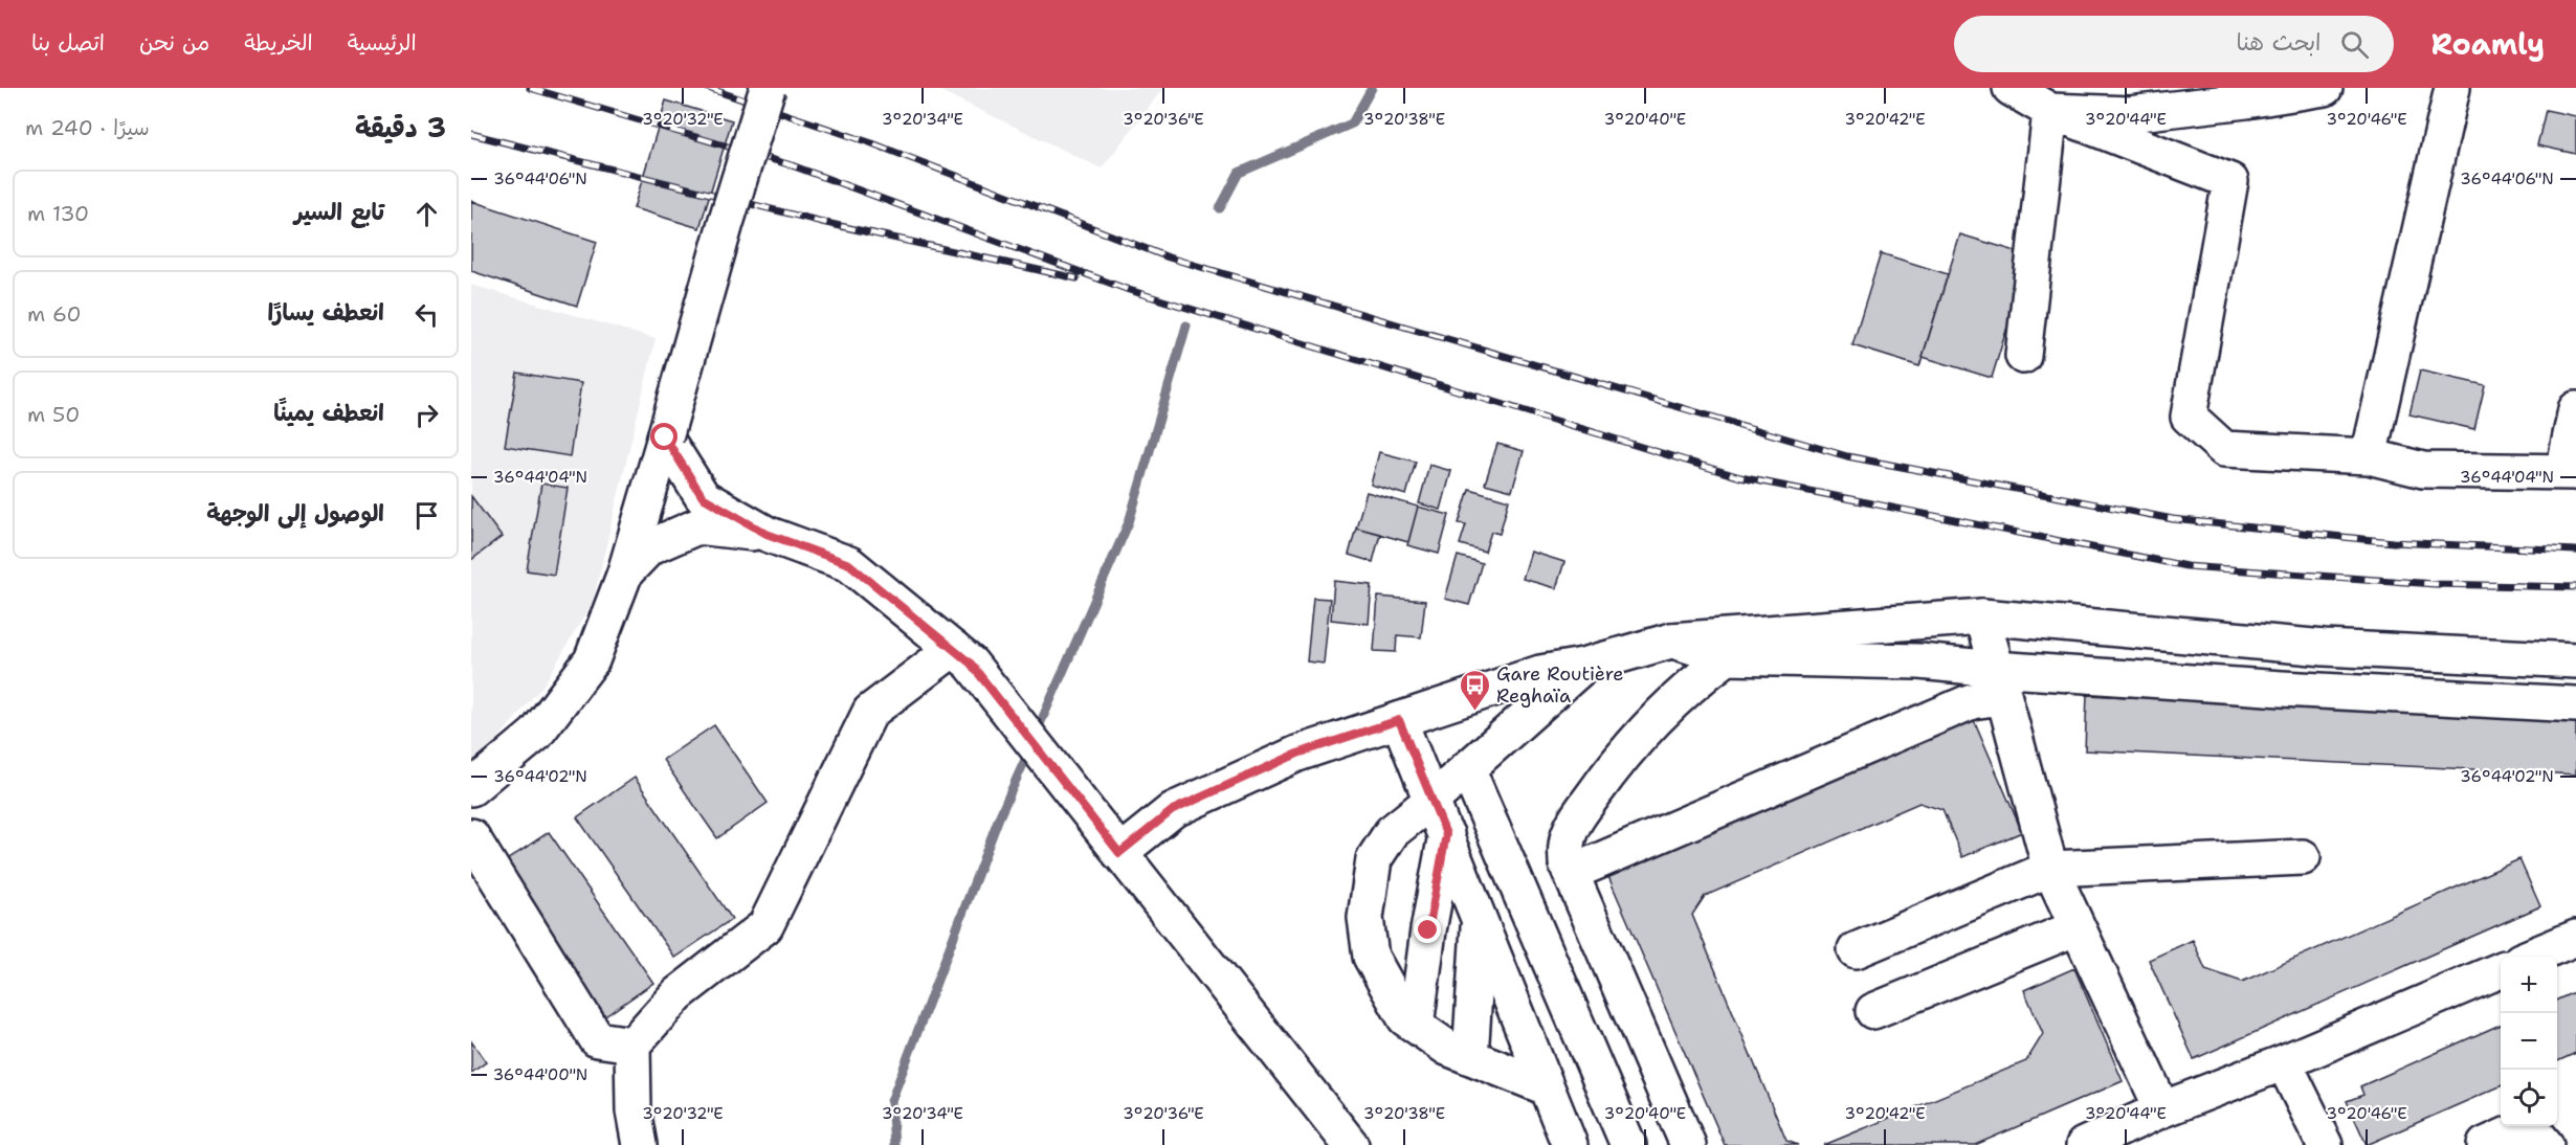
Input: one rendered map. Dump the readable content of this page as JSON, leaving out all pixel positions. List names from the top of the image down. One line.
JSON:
{"places":{"bus stop":["Gare Routière Reghaïa"]},"page":{"header":"Roamly","search":"ابحث هنا","nav":["الرئيسية","الخريطة","من نحن","اتصل بنا"],"heading":["3 دقيقة","سيرًا · 240 m"],"list":[["تابع السير","130 m"],["انعطف يسارًا","60 m"],["انعطف يمينًا","50 m"],"الوصول إلى الوجهة"],"map_buttons":["+","−"]},"coordinates":["3°20'32\"E","3°20'34\"E","3°20'36\"E","3°20'38\"E","3°20'40\"E","3°20'42\"E","3°20'44\"E","3°20'46\"E","36°44'06\"N","36°44'04\"N","36°44'02\"N","36°44'00\"N"]}
